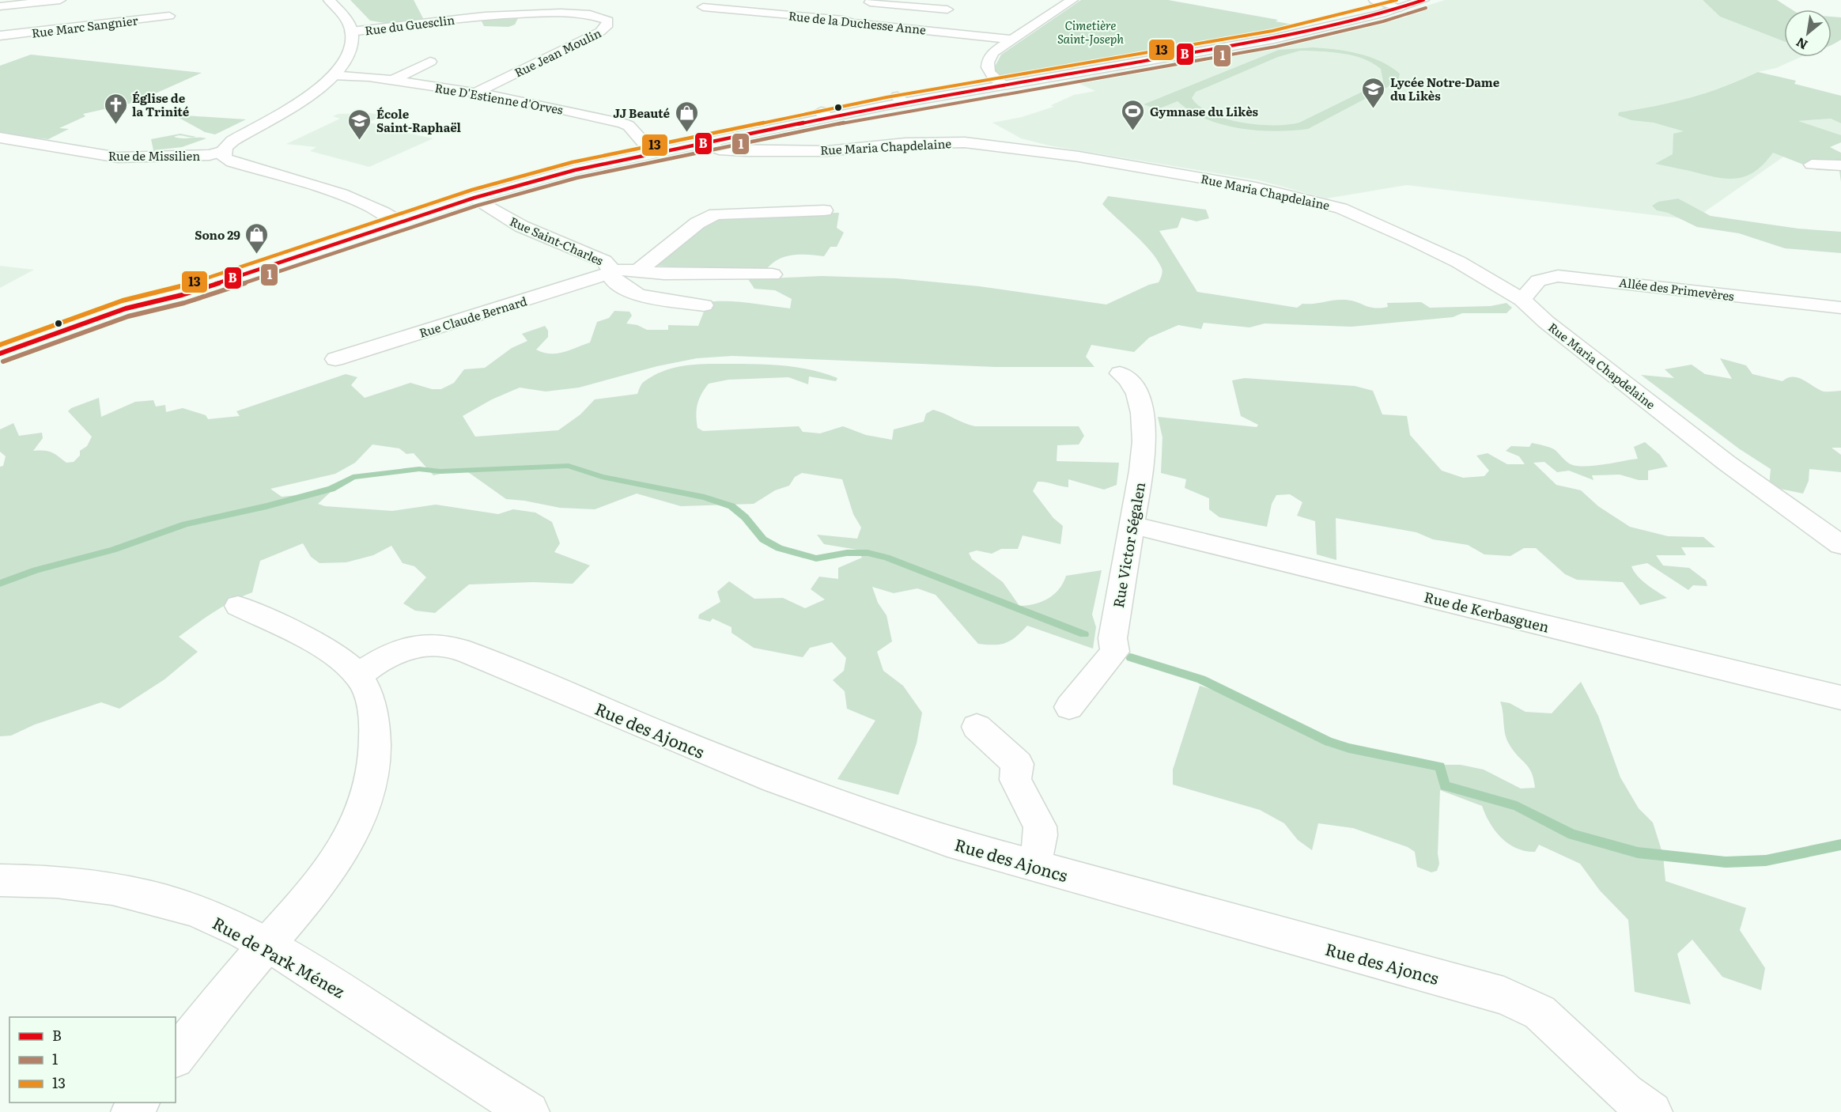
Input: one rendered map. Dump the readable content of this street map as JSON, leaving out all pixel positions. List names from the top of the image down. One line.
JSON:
{"streets":{"street":["Rue de la Duchesse Anne","Rue du Guesclin","Rue Marc Sangnier","Rue Jean Moulin","Rue D'Estienne d'Orves","Rue Maria Chapdelaine","Rue de Missilien","Rue Saint-Charles","Allée des Primevères","Rue Claude Bernard","Rue Victor Ségalen","Rue de Kerbasguen","Rue des Ajoncs","Rue de Park Ménez"]},"crossings":[["Rue du Guesclin","Rue Jean Moulin"],["Rue Jean Moulin","Rue D'Estienne d'Orves"],["Rue Maria Chapdelaine","Allée des Primevères"],["Rue Saint-Charles","Rue Claude Bernard"],["Rue Victor Ségalen","Rue de Kerbasguen"]],"parks":["Cimetière Saint-Joseph"],"places":{"school or university":["Lycée Notre-Dame du Likès","École Saint-Raphaël"],"church":["Église de la Trinité"],"sports":["Gymnase du Likès"],"shop":["JJ Beauté","Sono 29"]},"lines":["transit line B","transit line 13","transit line 1"],"legend":["B","1","13"],"north":"bottom left"}
